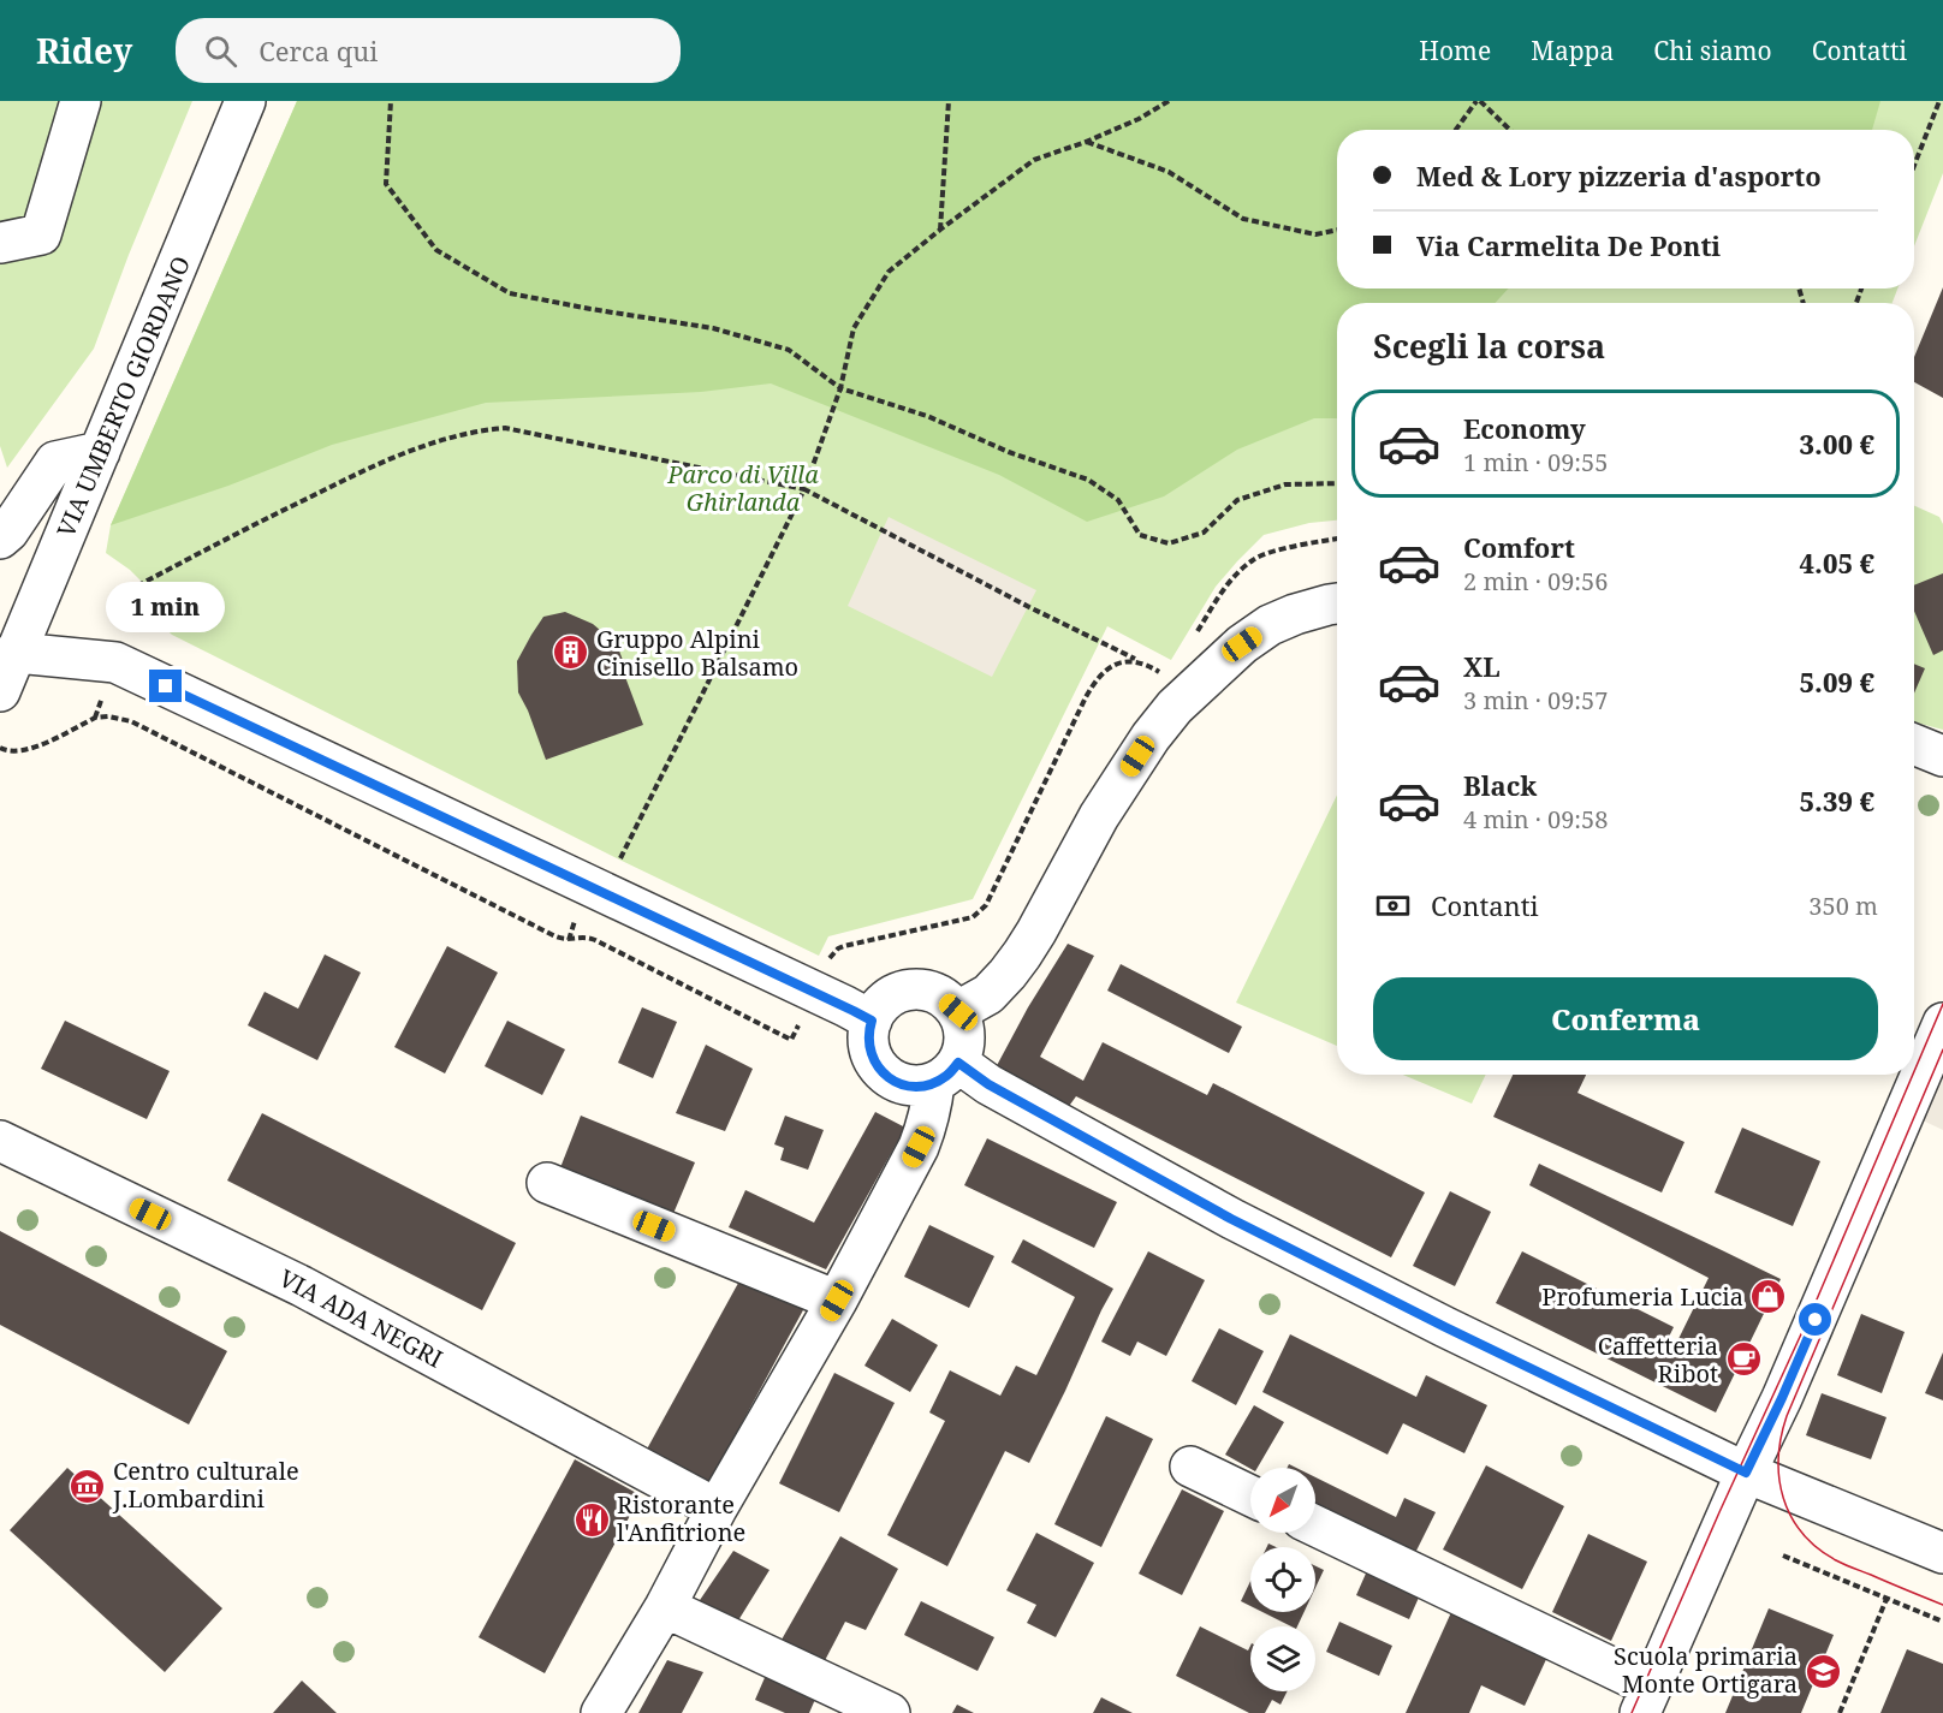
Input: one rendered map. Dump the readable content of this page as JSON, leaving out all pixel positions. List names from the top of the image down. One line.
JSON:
{"streets":{"street":["VIA UMBERTO GIORDANO","VIA ADA NEGRI"]},"parks":["Parco di Villa Ghirlanda"],"places":{"building":["Gruppo Alpini Cinisello Balsamo"],"shop":["Profumeria Lucia"],"cafe":["Caffetteria Ribot"],"museum":["Centro culturale J.Lombardini"],"restaurant":["Ristorante l'Anfitrione"],"school or university":["Scuola primaria Monte Ortigara"]},"north":"bottom left","page":{"header":"Ridey","search":"Cerca qui","nav":["Home","Mappa","Chi siamo","Contatti"],"banner":["Med & Lory pizzeria d'asporto","Via Carmelita De Ponti"],"heading":"Scegli la corsa","list":[{"name":"Economy","note":"1 min · 09:55","value":"3.00 €"},{"name":"Comfort","note":"2 min · 09:56","value":"4.05 €"},{"name":"XL","note":"3 min · 09:57","value":"5.09 €"},{"name":"Black","note":"4 min · 09:58","value":"5.39 €"}],"bubble":"1 min","pay":["Contanti","350 m"],"buttons":"Conferma"}}
